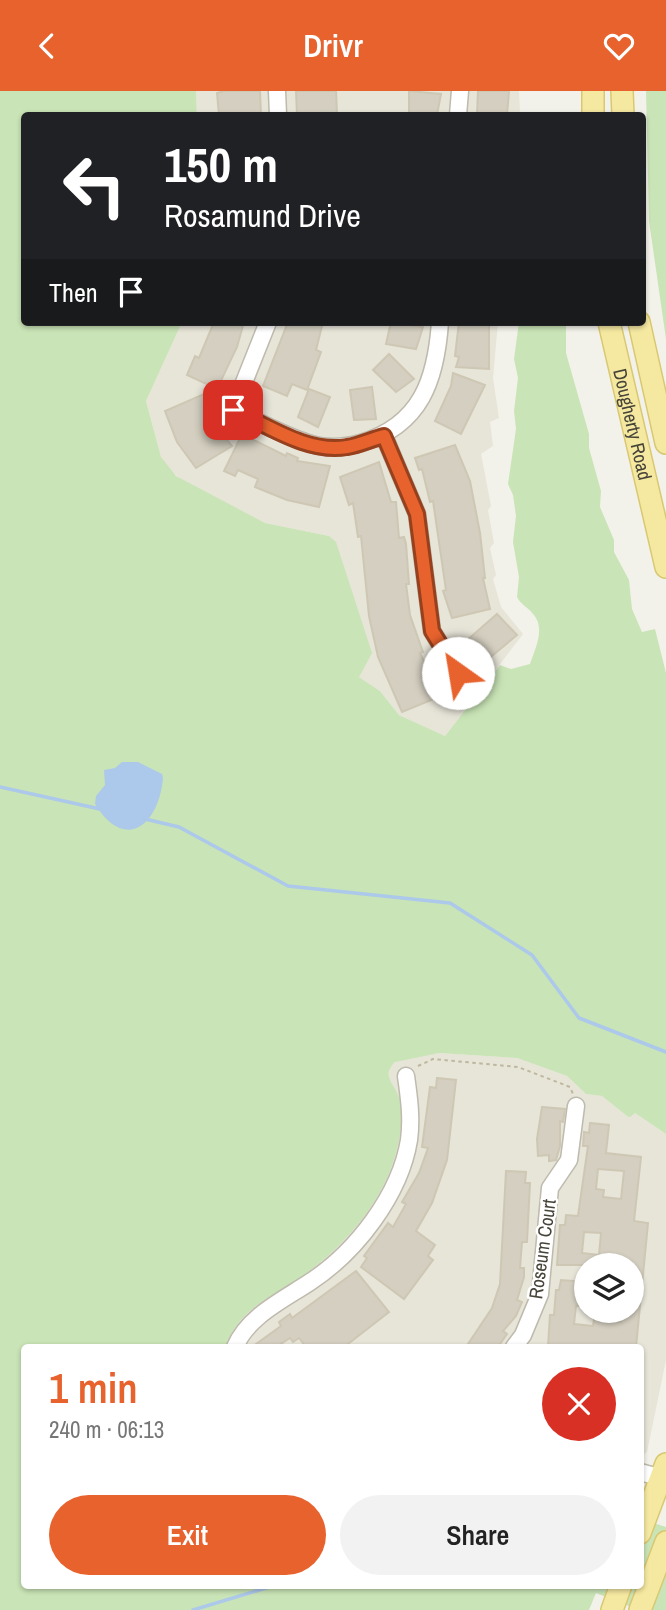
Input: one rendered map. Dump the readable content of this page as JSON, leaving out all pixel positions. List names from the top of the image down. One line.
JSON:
{"streets":{"main road":["Dougherty Road"],"street":["Roseum Court"]},"page":{"header":"Drivr","turn":["150 m","Rosamund Drive"],"then":"Then","heading":["1 min","240 m · 06:13"],"buttons":["Exit","Share"]}}
